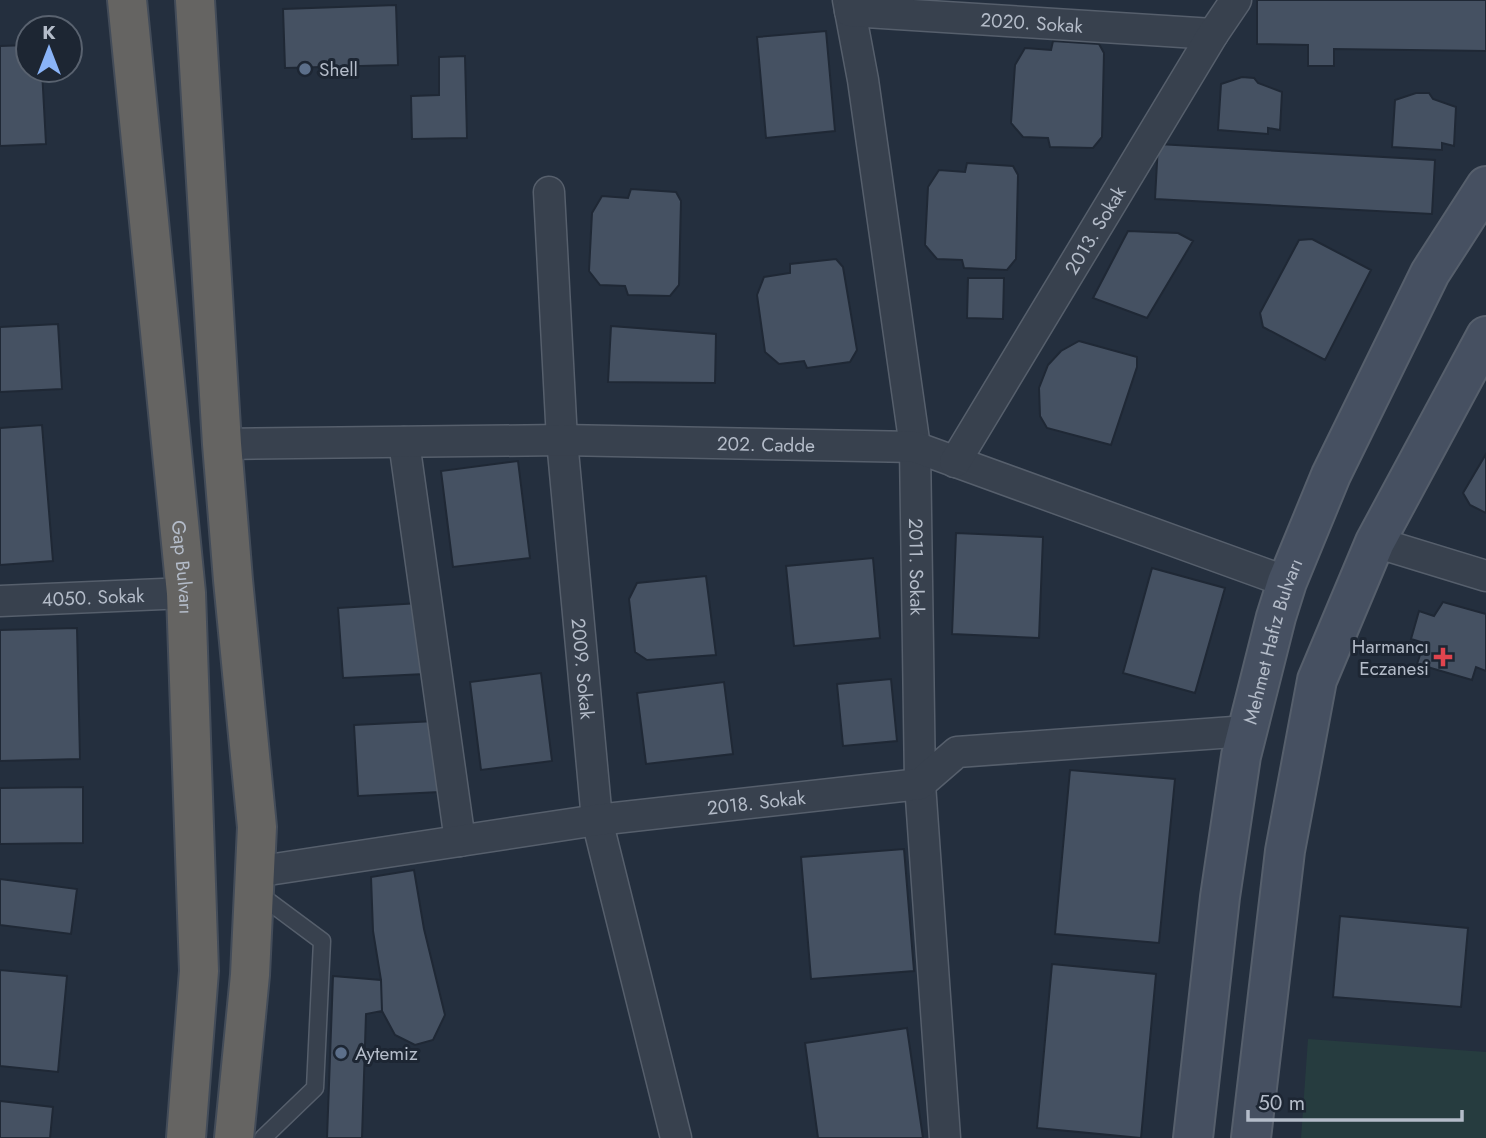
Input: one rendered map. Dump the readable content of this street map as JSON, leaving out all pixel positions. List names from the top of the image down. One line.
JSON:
{"streets":{"highway":["Gap Bulvarı"],"main road":["Mehmet Hafız Bulvarı"],"street":["2020. Sokak","2013. Sokak","202. Cadde","2011. Sokak","4050. Sokak","2009. Sokak","2018. Sokak"]},"crossings":[["2020. Sokak","2013. Sokak"],["2020. Sokak","2011. Sokak"],["2013. Sokak","202. Cadde"],["202. Cadde","2011. Sokak"],["202. Cadde","Mehmet Hafız Bulvarı"],["202. Cadde","2009. Sokak"],["2011. Sokak","2018. Sokak"],["Gap Bulvarı","4050. Sokak"],["2009. Sokak","2018. Sokak"]],"places":{"other":["Shell","Aytemiz"],"health":["Harmancı Eczanesi"]},"scale_bar":"50 m","north":"top"}
